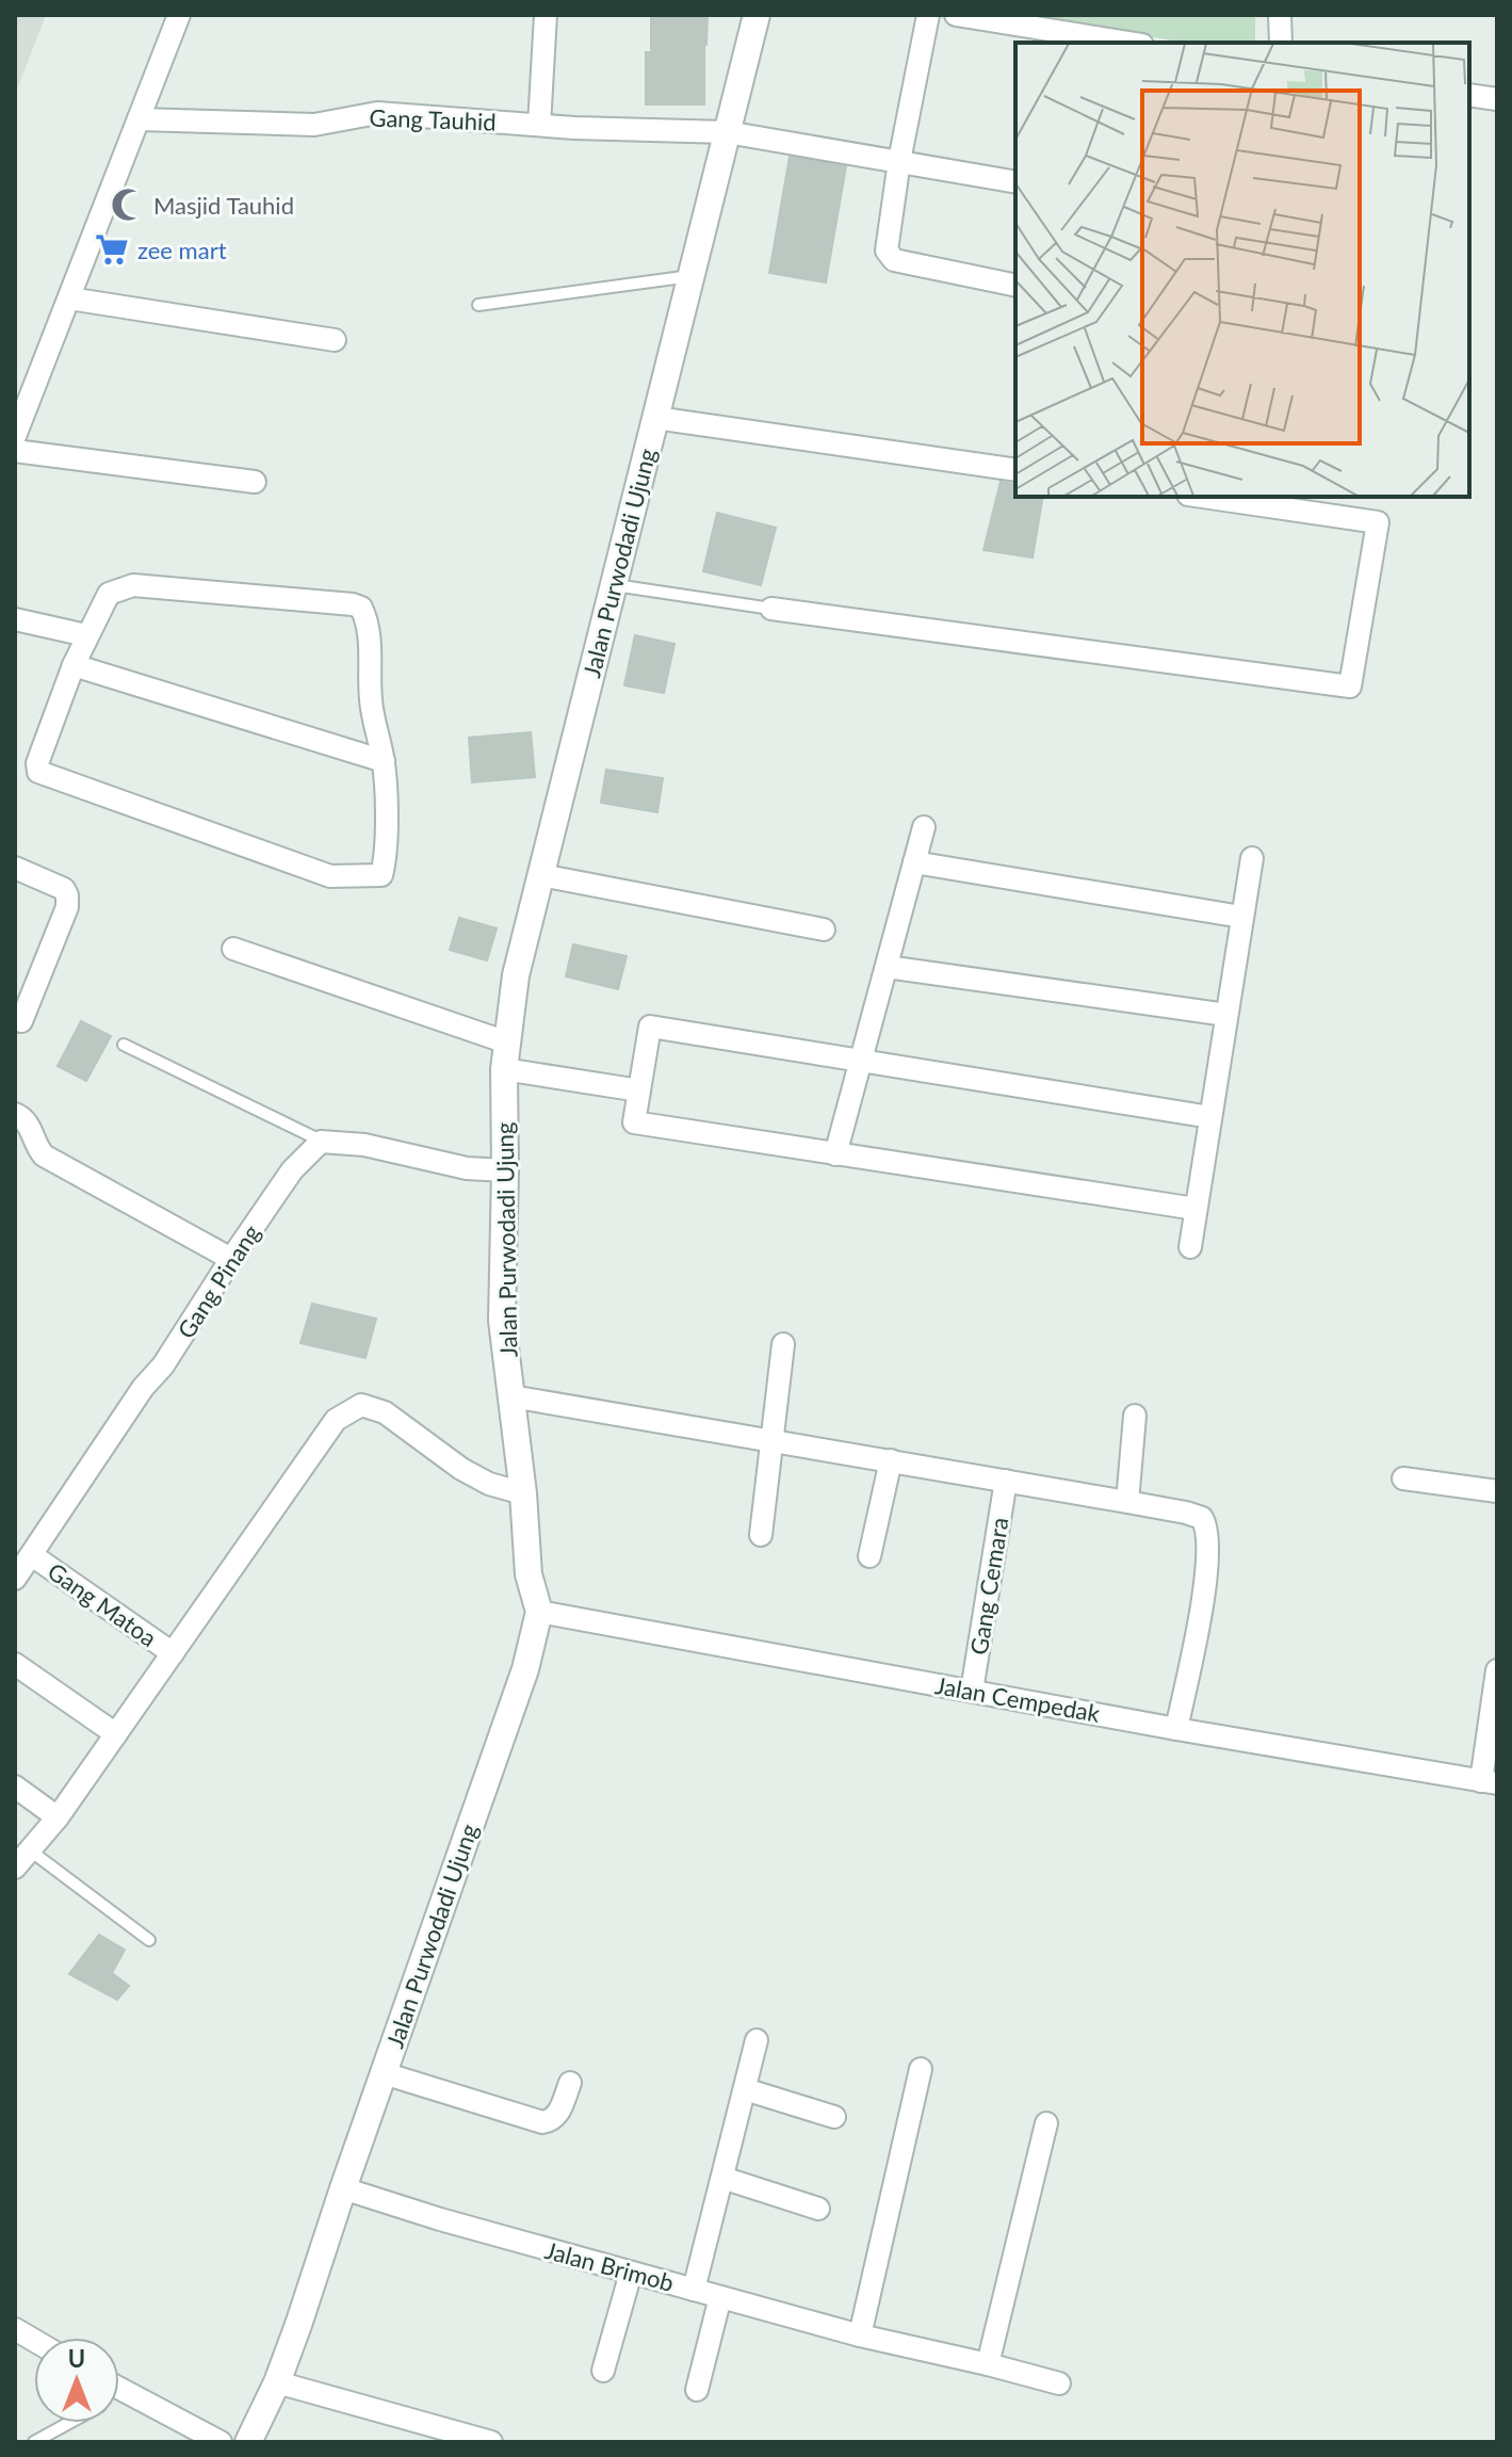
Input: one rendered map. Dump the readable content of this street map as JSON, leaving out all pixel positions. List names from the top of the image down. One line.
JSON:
{"streets":{"street":["Gang Tauhid","Jalan Purwodadi Ujung","Gang Pinang","Gang Cemara","Gang Matoa","Jalan Cempedak","Jalan Brimob"]},"crossings":[["Gang Tauhid","Jalan Purwodadi Ujung"],["Jalan Purwodadi Ujung","Jalan Cempedak"],["Jalan Purwodadi Ujung","Jalan Brimob"],["Gang Pinang","Gang Matoa"],["Gang Cemara","Jalan Cempedak"]],"places":{"mosque":["Masjid Tauhid"],"supermarket":["zee mart"]},"north":"top"}
